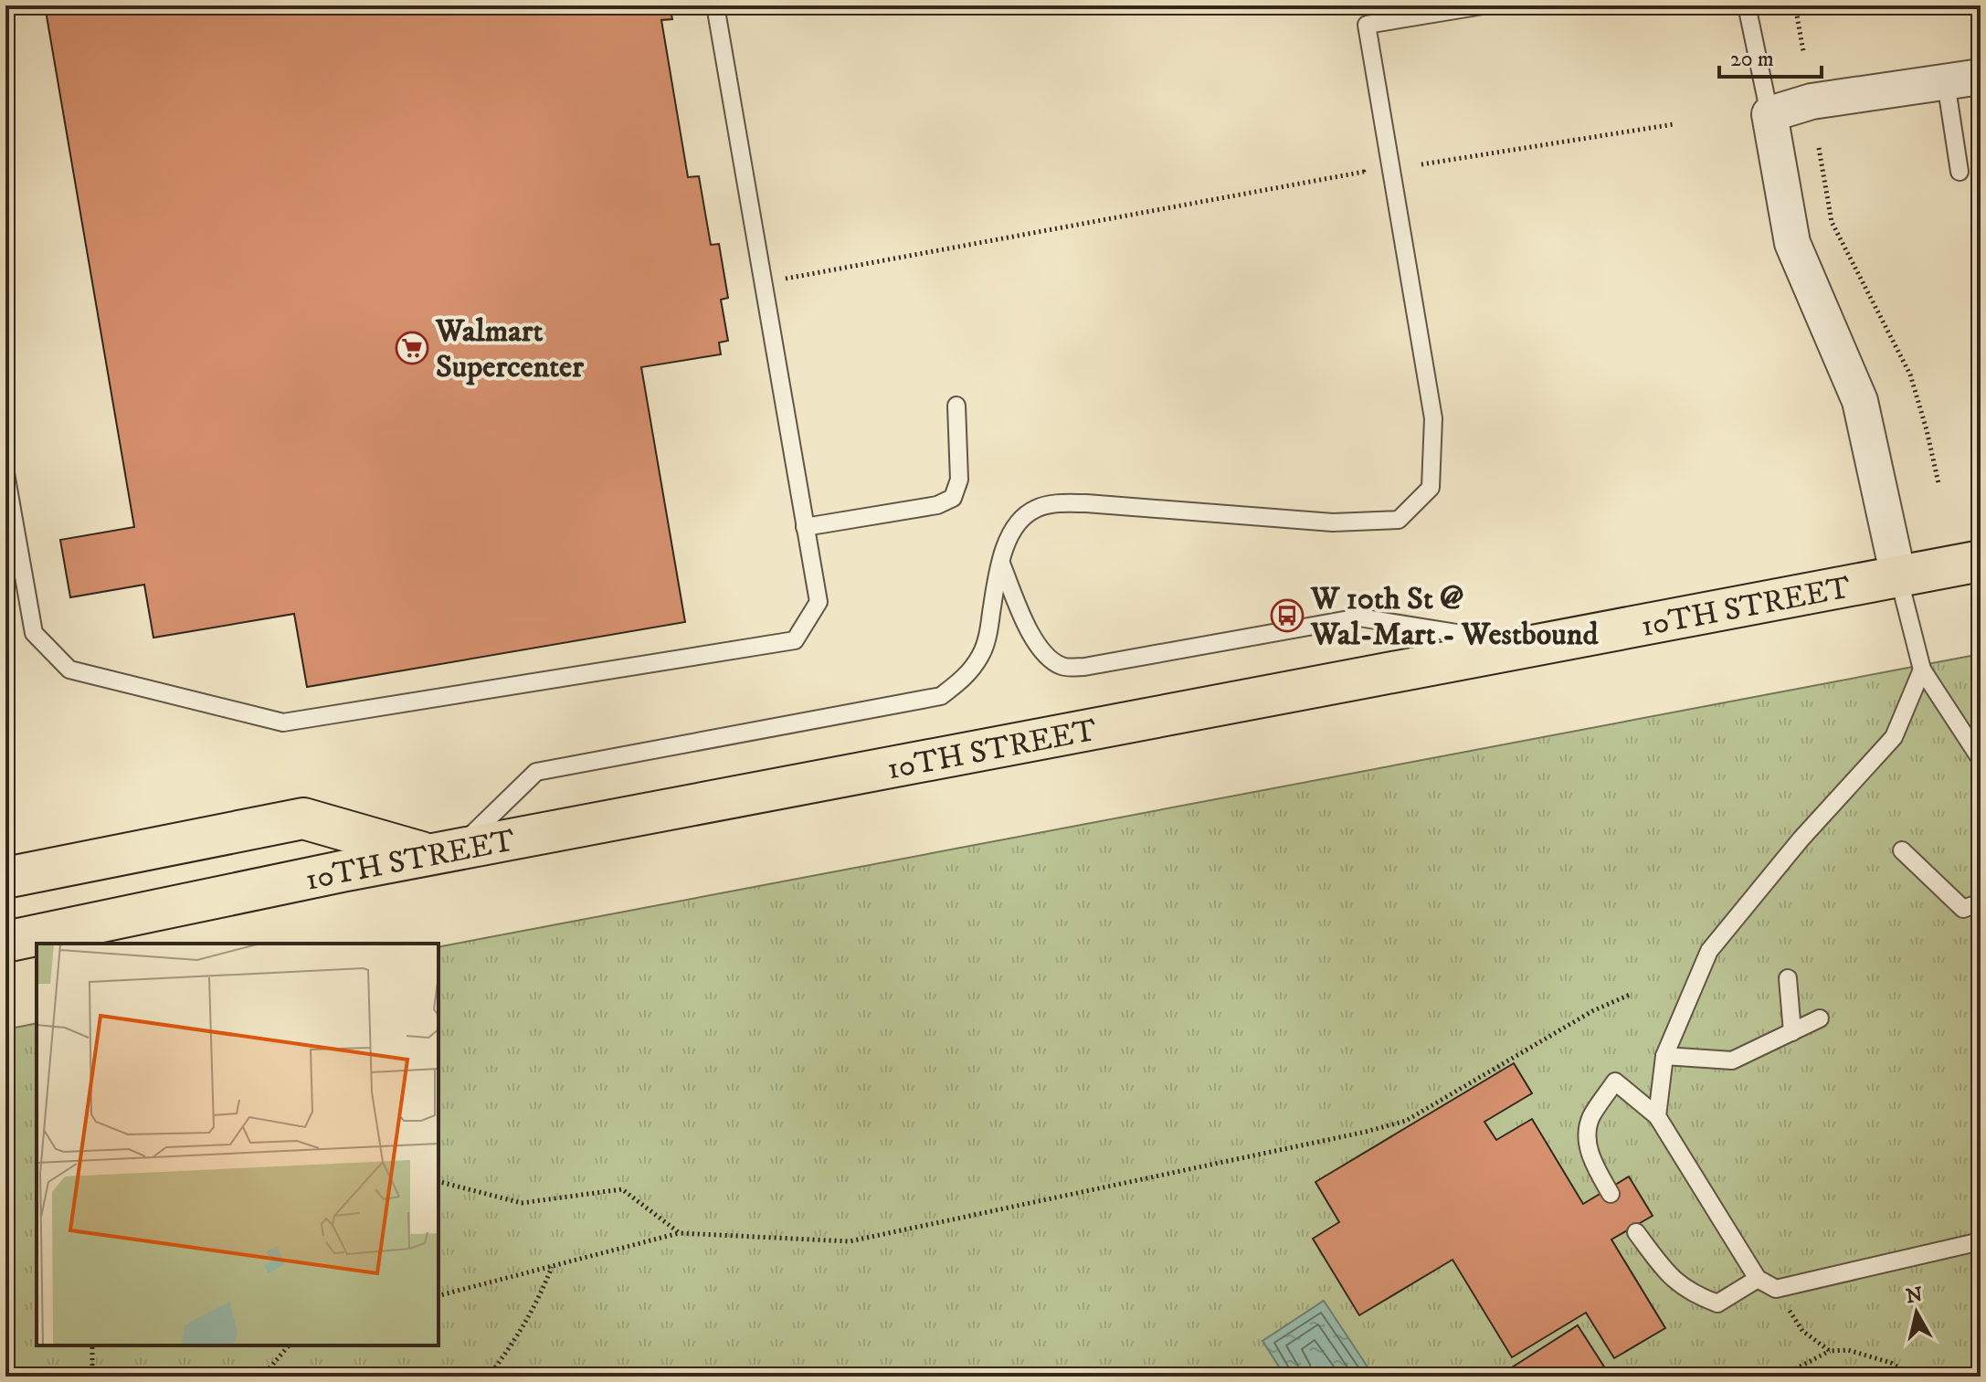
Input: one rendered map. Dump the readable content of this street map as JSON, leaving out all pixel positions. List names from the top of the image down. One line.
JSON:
{"streets":{"main road":["10TH STREET"]},"places":{"supermarket":["Walmart Supercenter"],"bus stop":["W 10th St @ Wal-Mart - Westbound"]},"scale_bar":"20 m","north":"top"}
